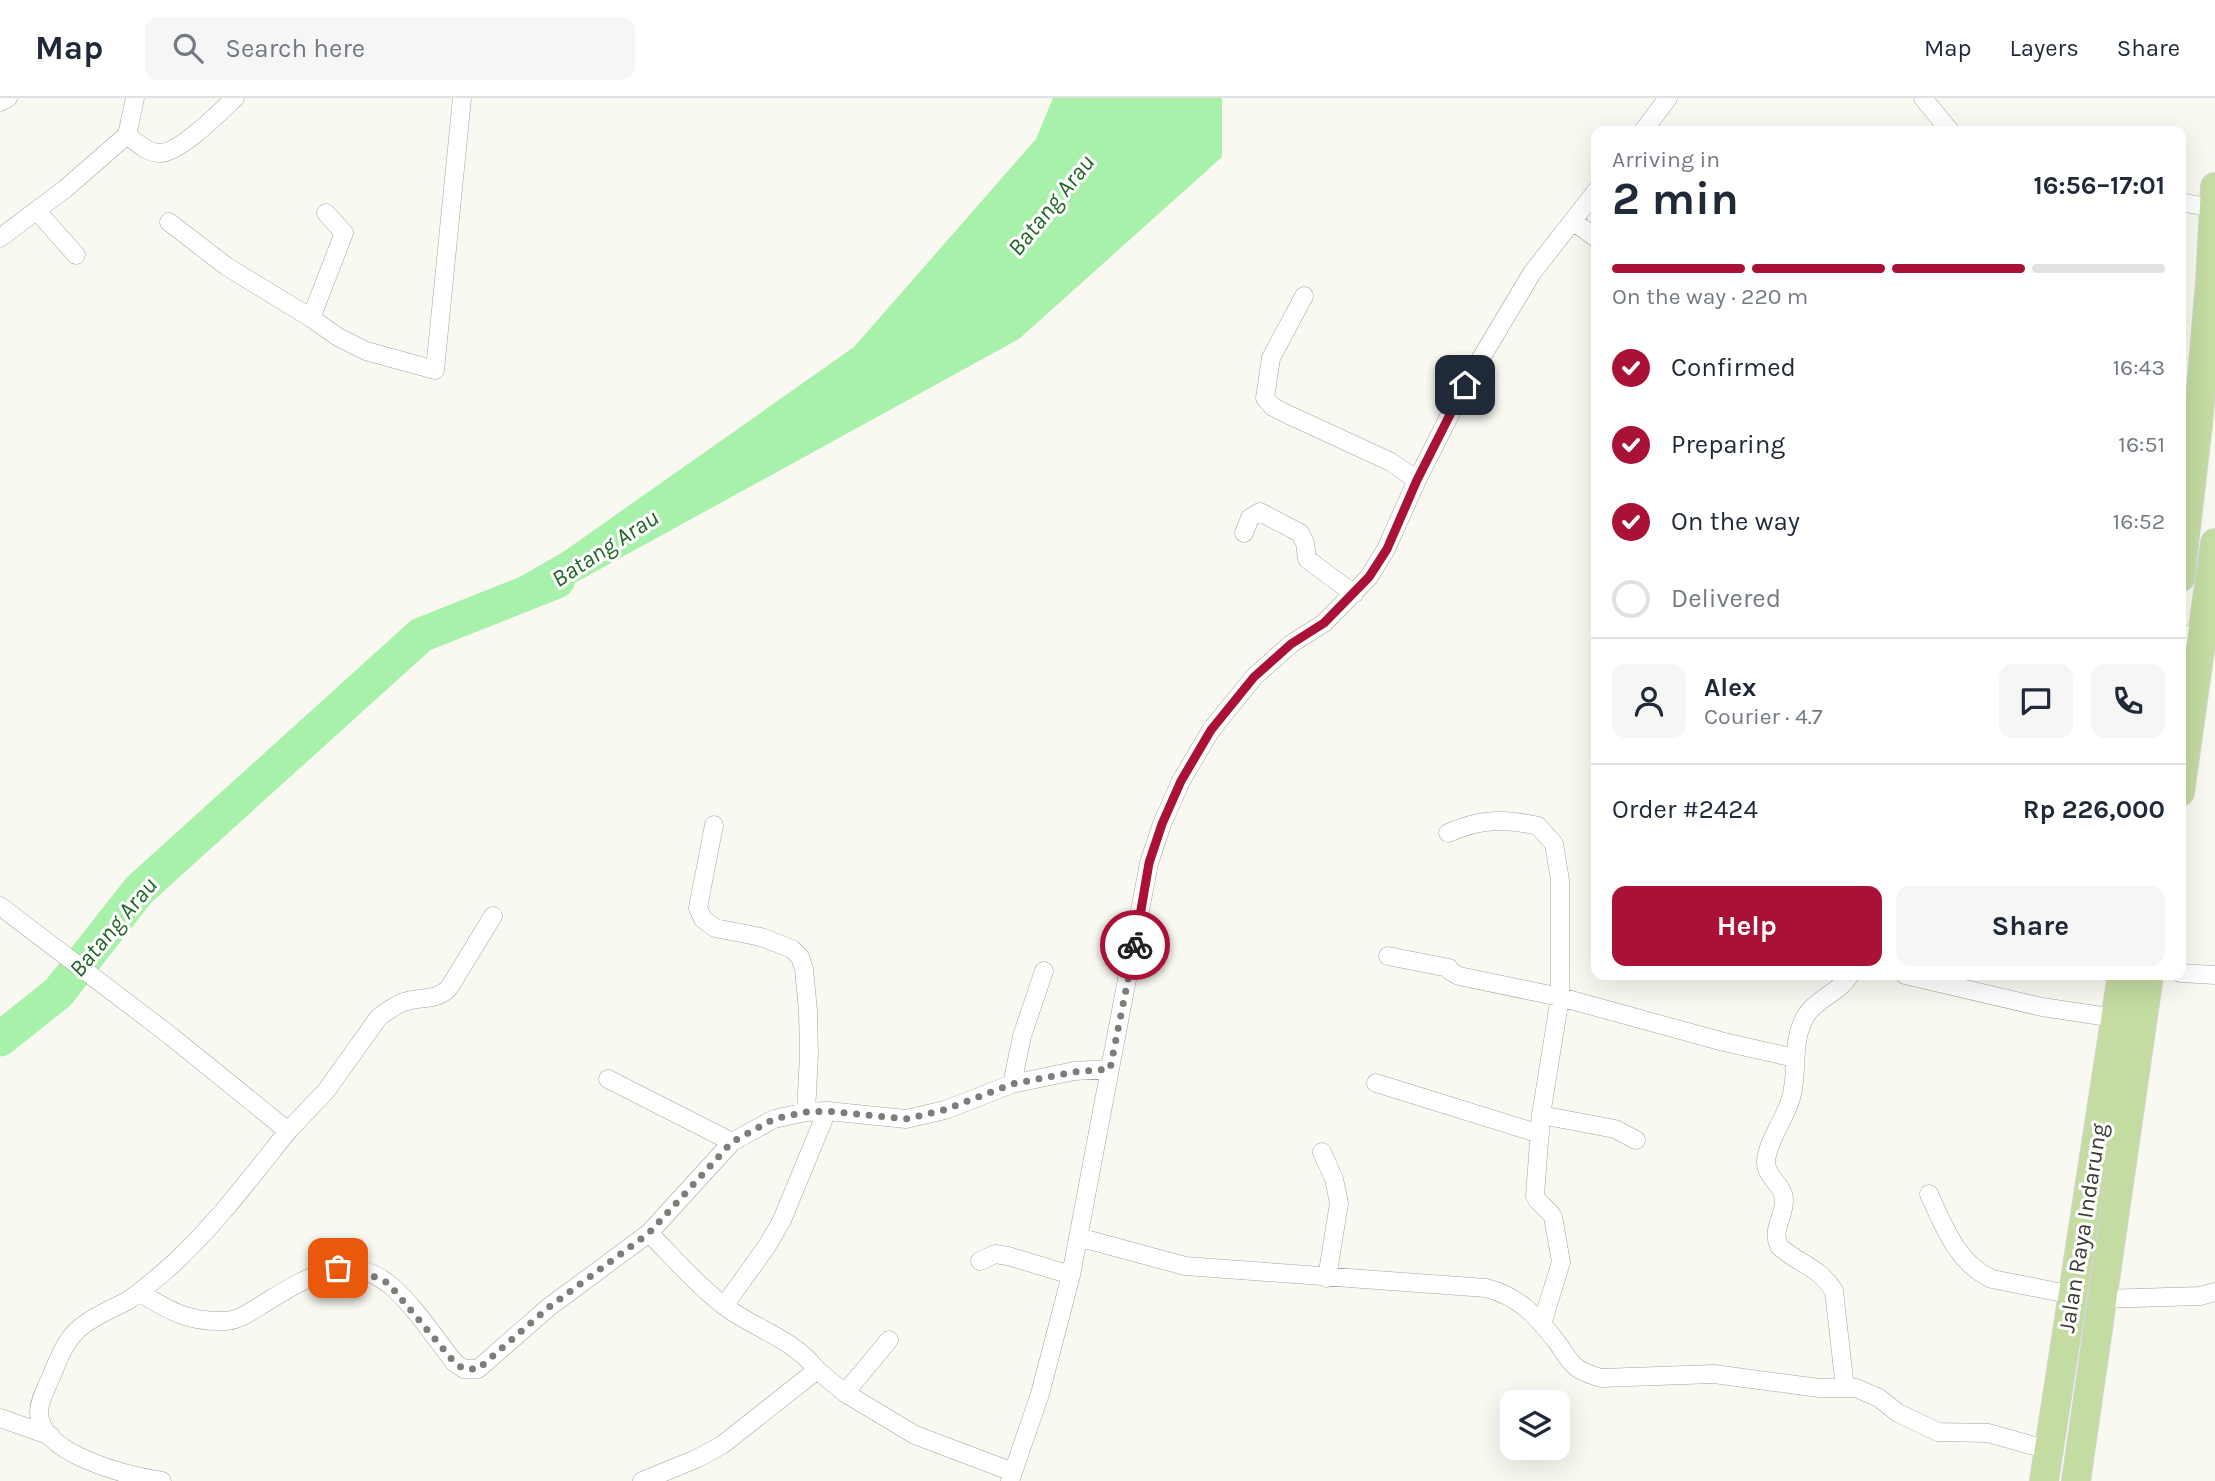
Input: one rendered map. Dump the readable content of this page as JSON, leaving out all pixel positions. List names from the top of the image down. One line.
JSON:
{"streets":{"highway":["Jalan Raya Indarung"]},"water":["Batang Arau"],"page":{"header":"Map","search":"Search here","nav":["Map","Layers","Share"],"heading":["2 min","Arriving in","16:56–17:01"],"panel":["Alex","Courier · 4.7","Order #2424","Rp 226,000"],"bar":"On the way · 220 m","list":[["Confirmed","16:43"],["Preparing","16:51"],["On the way","16:52"],"Delivered"],"buttons":["Help","Share"]}}
